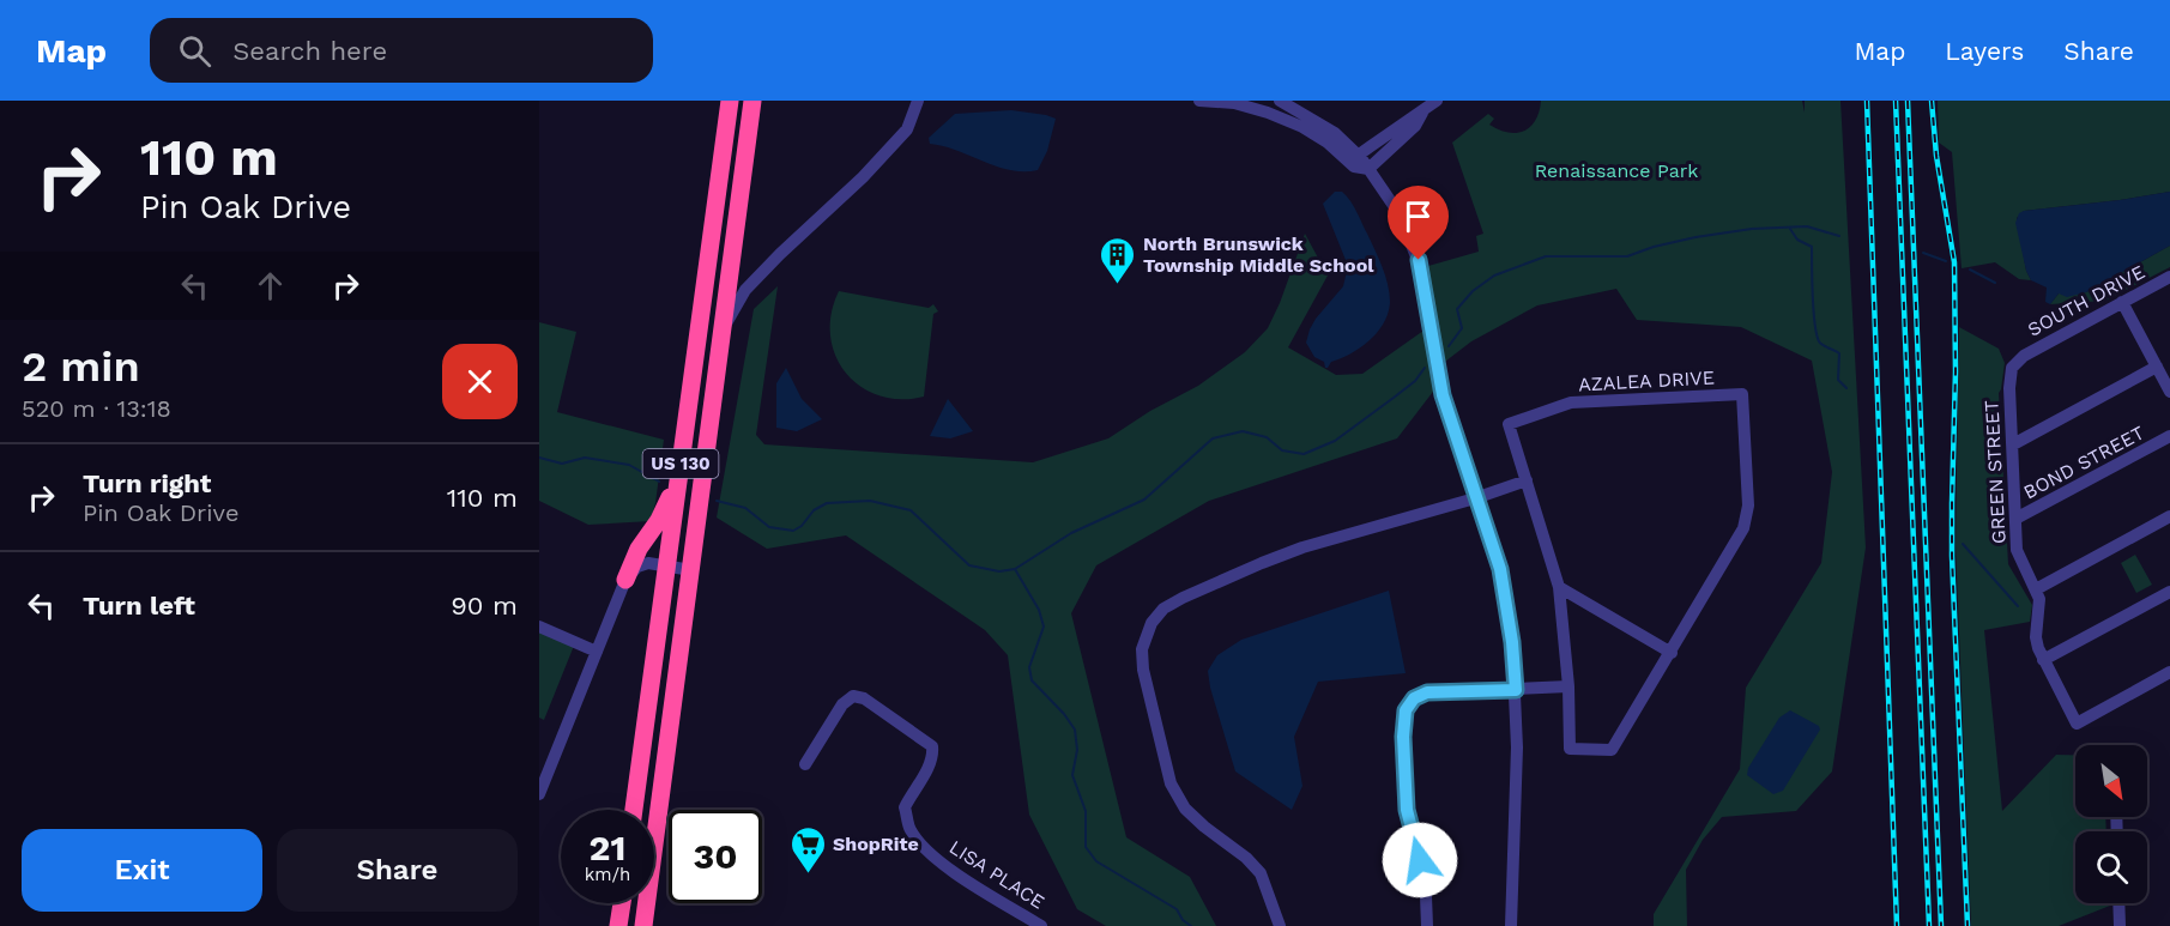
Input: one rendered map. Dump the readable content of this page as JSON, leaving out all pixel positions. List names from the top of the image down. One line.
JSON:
{"streets":{"highway":["US 130"],"street":["SOUTH DRIVE","AZALEA DRIVE","BOND STREET","GREEN STREET","LISA PLACE"]},"crossings":[["SOUTH DRIVE","GREEN STREET"],["BOND STREET","GREEN STREET"]],"parks":["Renaissance Park"],"places":{"building":["North Brunswick Township Middle School"],"supermarket":["ShopRite"]},"north":"bottom right","page":{"header":"Map","search":"Search here","nav":["Map","Layers","Share"],"turn":["110 m","Pin Oak Drive"],"heading":["2 min","520 m · 13:18"],"list":[{"name":"Turn right","note":"Pin Oak Drive","value":"110 m"},{"name":"Turn left","value":"90 m"}],"speed":"21 km/h","limit":"30","buttons":["Exit","Share"]}}
